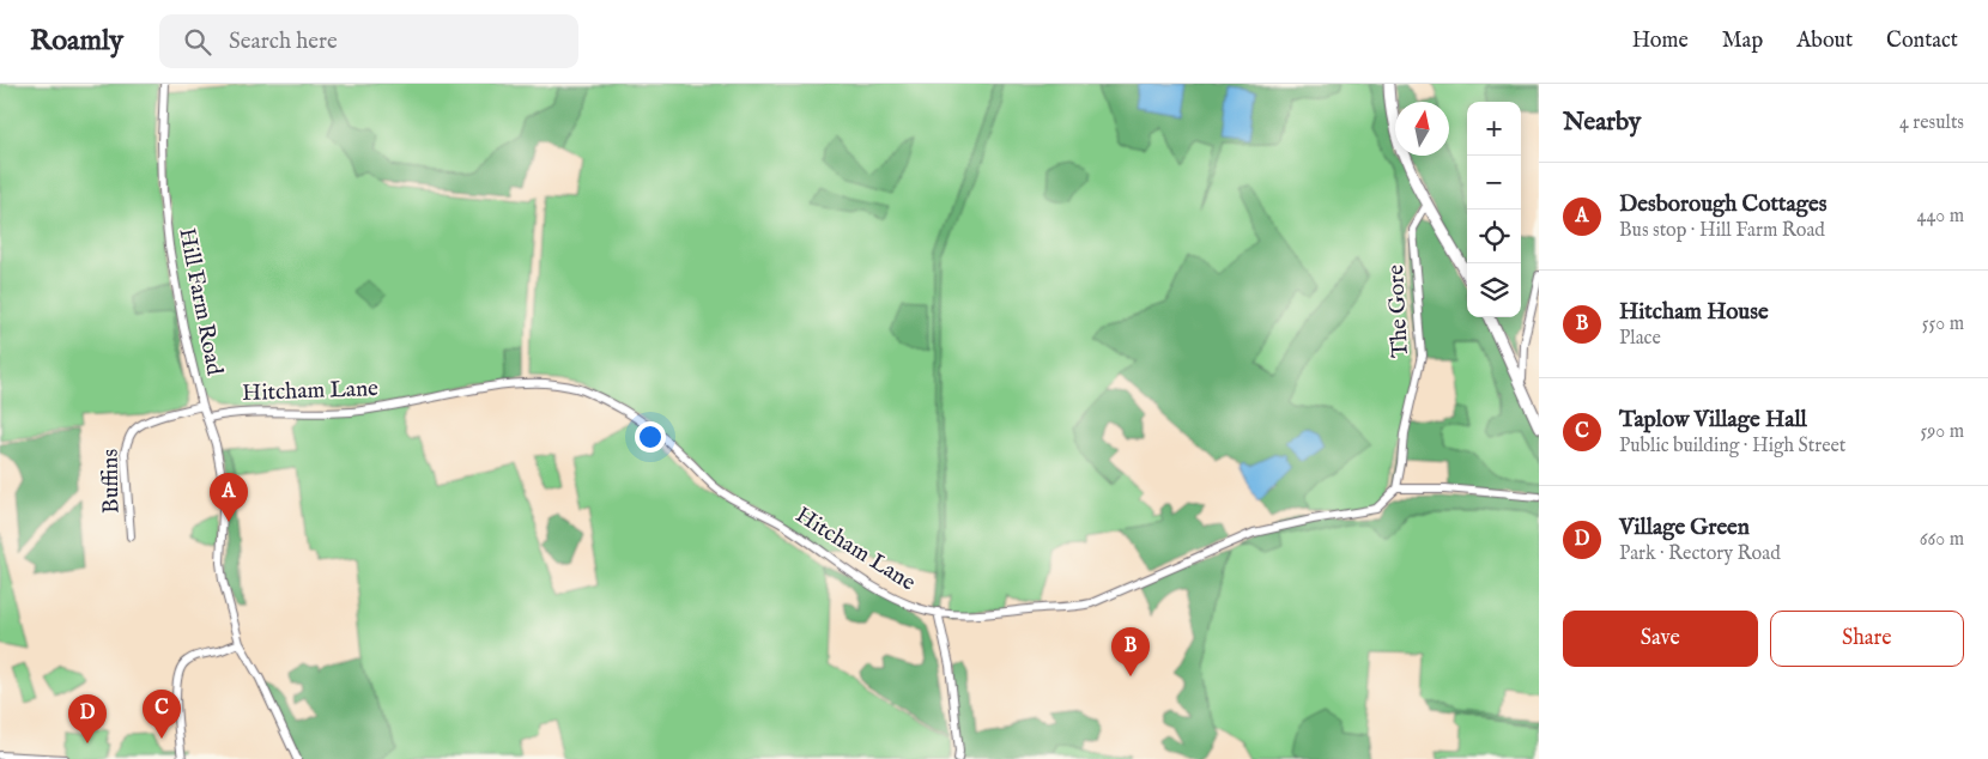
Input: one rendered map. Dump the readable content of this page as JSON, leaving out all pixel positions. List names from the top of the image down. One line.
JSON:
{"streets":{"street":["Hill Farm Road","The Gore","Hitcham Lane","Buffins"]},"crossings":[["Hill Farm Road","Hitcham Lane"],["Hill Farm Road","Buffins"],["The Gore","Hitcham Lane"]],"north":"top","page":{"header":"Roamly","search":"Search here","nav":["Home","Map","About","Contact"],"heading":["Nearby","4 results"],"map_buttons":["+","−"],"list":[{"mark":"A","name":"Desborough Cottages","note":"Bus stop · Hill Farm Road","value":"440 m"},{"mark":"B","name":"Hitcham House","note":"Place","value":"550 m"},{"mark":"C","name":"Taplow Village Hall","note":"Public building · High Street","value":"590 m"},{"mark":"D","name":"Village Green","note":"Park · Rectory Road","value":"660 m"}],"pins":["A","B","C","D"],"buttons":["Save","Share"]}}
